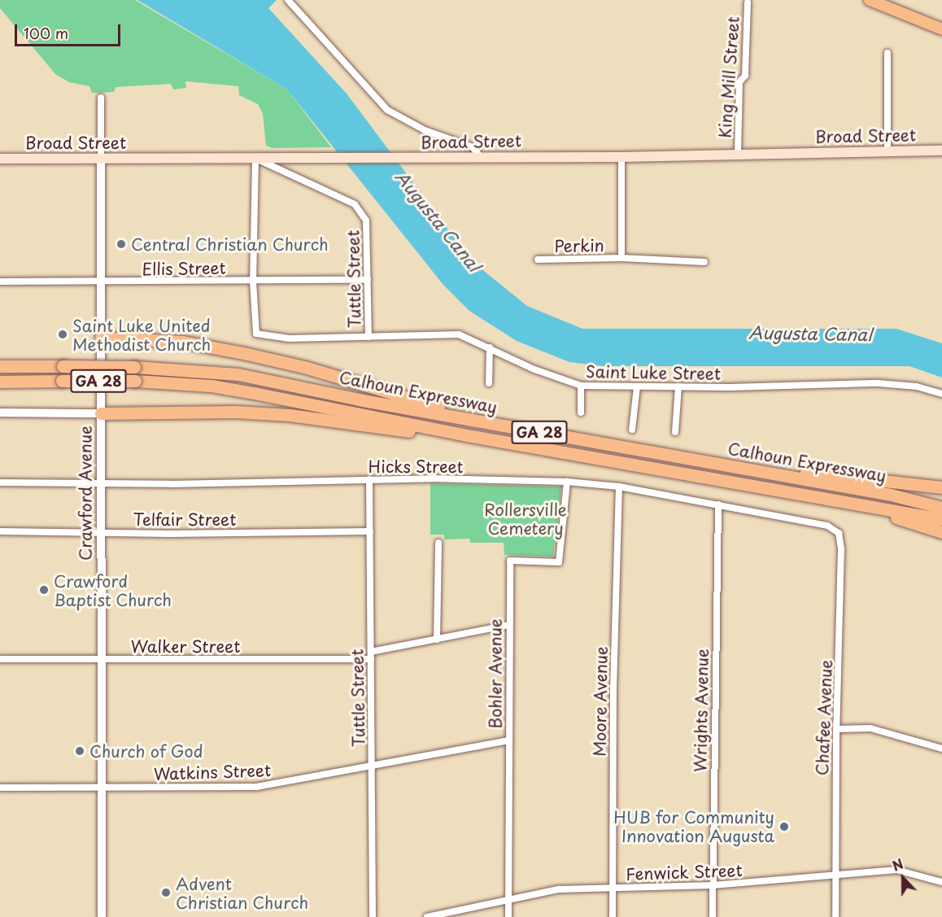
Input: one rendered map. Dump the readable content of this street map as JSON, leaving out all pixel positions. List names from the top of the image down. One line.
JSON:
{"streets":{"highway":["GA 28","Calhoun Expressway"],"main road":["Broad Street"],"street":["King Mill Street","Perkin","Ellis Street","Tuttle Street","Saint Luke Street","Hicks Street","Crawford Avenue","Telfair Street","Walker Street","Bohler Avenue","Moore Avenue","Wrights Avenue","Chafee Avenue","Watkins Street","Fenwick Street"]},"crossings":[["King Mill Street","Broad Street"],["Broad Street","Tuttle Street"],["Broad Street","Crawford Avenue"],["Ellis Street","Tuttle Street"],["Ellis Street","Saint Luke Street"],["Ellis Street","Crawford Avenue"],["Tuttle Street","Saint Luke Street"],["Tuttle Street","Hicks Street"],["Tuttle Street","Telfair Street"],["Tuttle Street","Walker Street"],["Tuttle Street","Watkins Street"],["Hicks Street","Crawford Avenue"],["Hicks Street","Bohler Avenue"],["Hicks Street","Moore Avenue"],["Hicks Street","Wrights Avenue"],["Hicks Street","Chafee Avenue"],["Crawford Avenue","Telfair Street"],["Crawford Avenue","Walker Street"],["Crawford Avenue","Watkins Street"],["Walker Street","Bohler Avenue"],["Bohler Avenue","Watkins Street"],["Bohler Avenue","Fenwick Street"],["Moore Avenue","Fenwick Street"],["Wrights Avenue","Fenwick Street"],["Chafee Avenue","Fenwick Street"]],"water":["Augusta Canal"],"parks":["Rollersville Cemetery"],"places":["Central Christian Church","Saint Luke United Methodist Church","Crawford Baptist Church","Church of God","HUB for Community Innovation Augusta","Advent Christian Church"],"scale_bar":"100 m","north":"top"}
